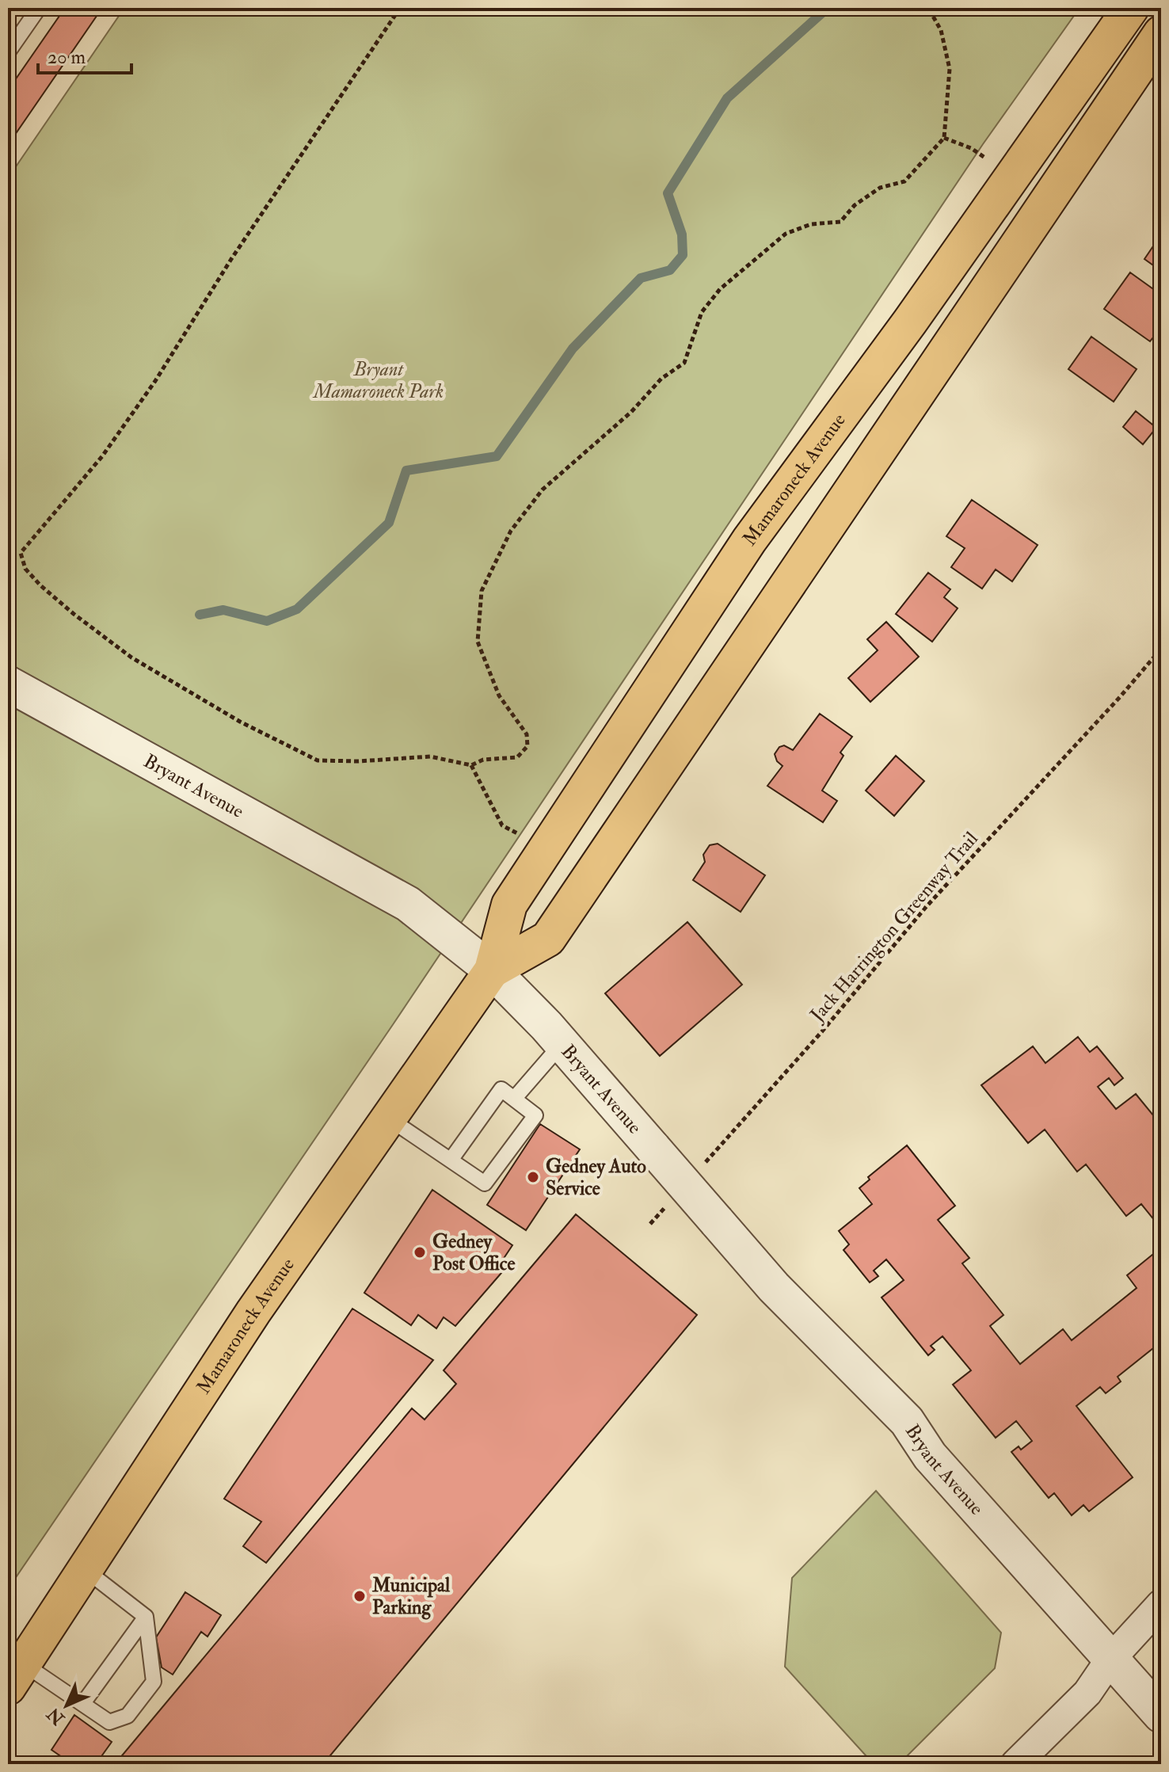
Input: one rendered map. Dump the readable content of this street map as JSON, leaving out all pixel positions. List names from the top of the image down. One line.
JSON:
{"streets":{"main road":["Mamaroneck Avenue"],"street":["Bryant Avenue"],"path":["Jack Harrington Greenway Trail"]},"crossings":[["Mamaroneck Avenue","Bryant Avenue"]],"parks":["Bryant Mamaroneck Park"],"places":["Gedney Auto Service","Gedney Post Office","Municipal Parking"],"scale_bar":"20 m","north":"bottom left"}
